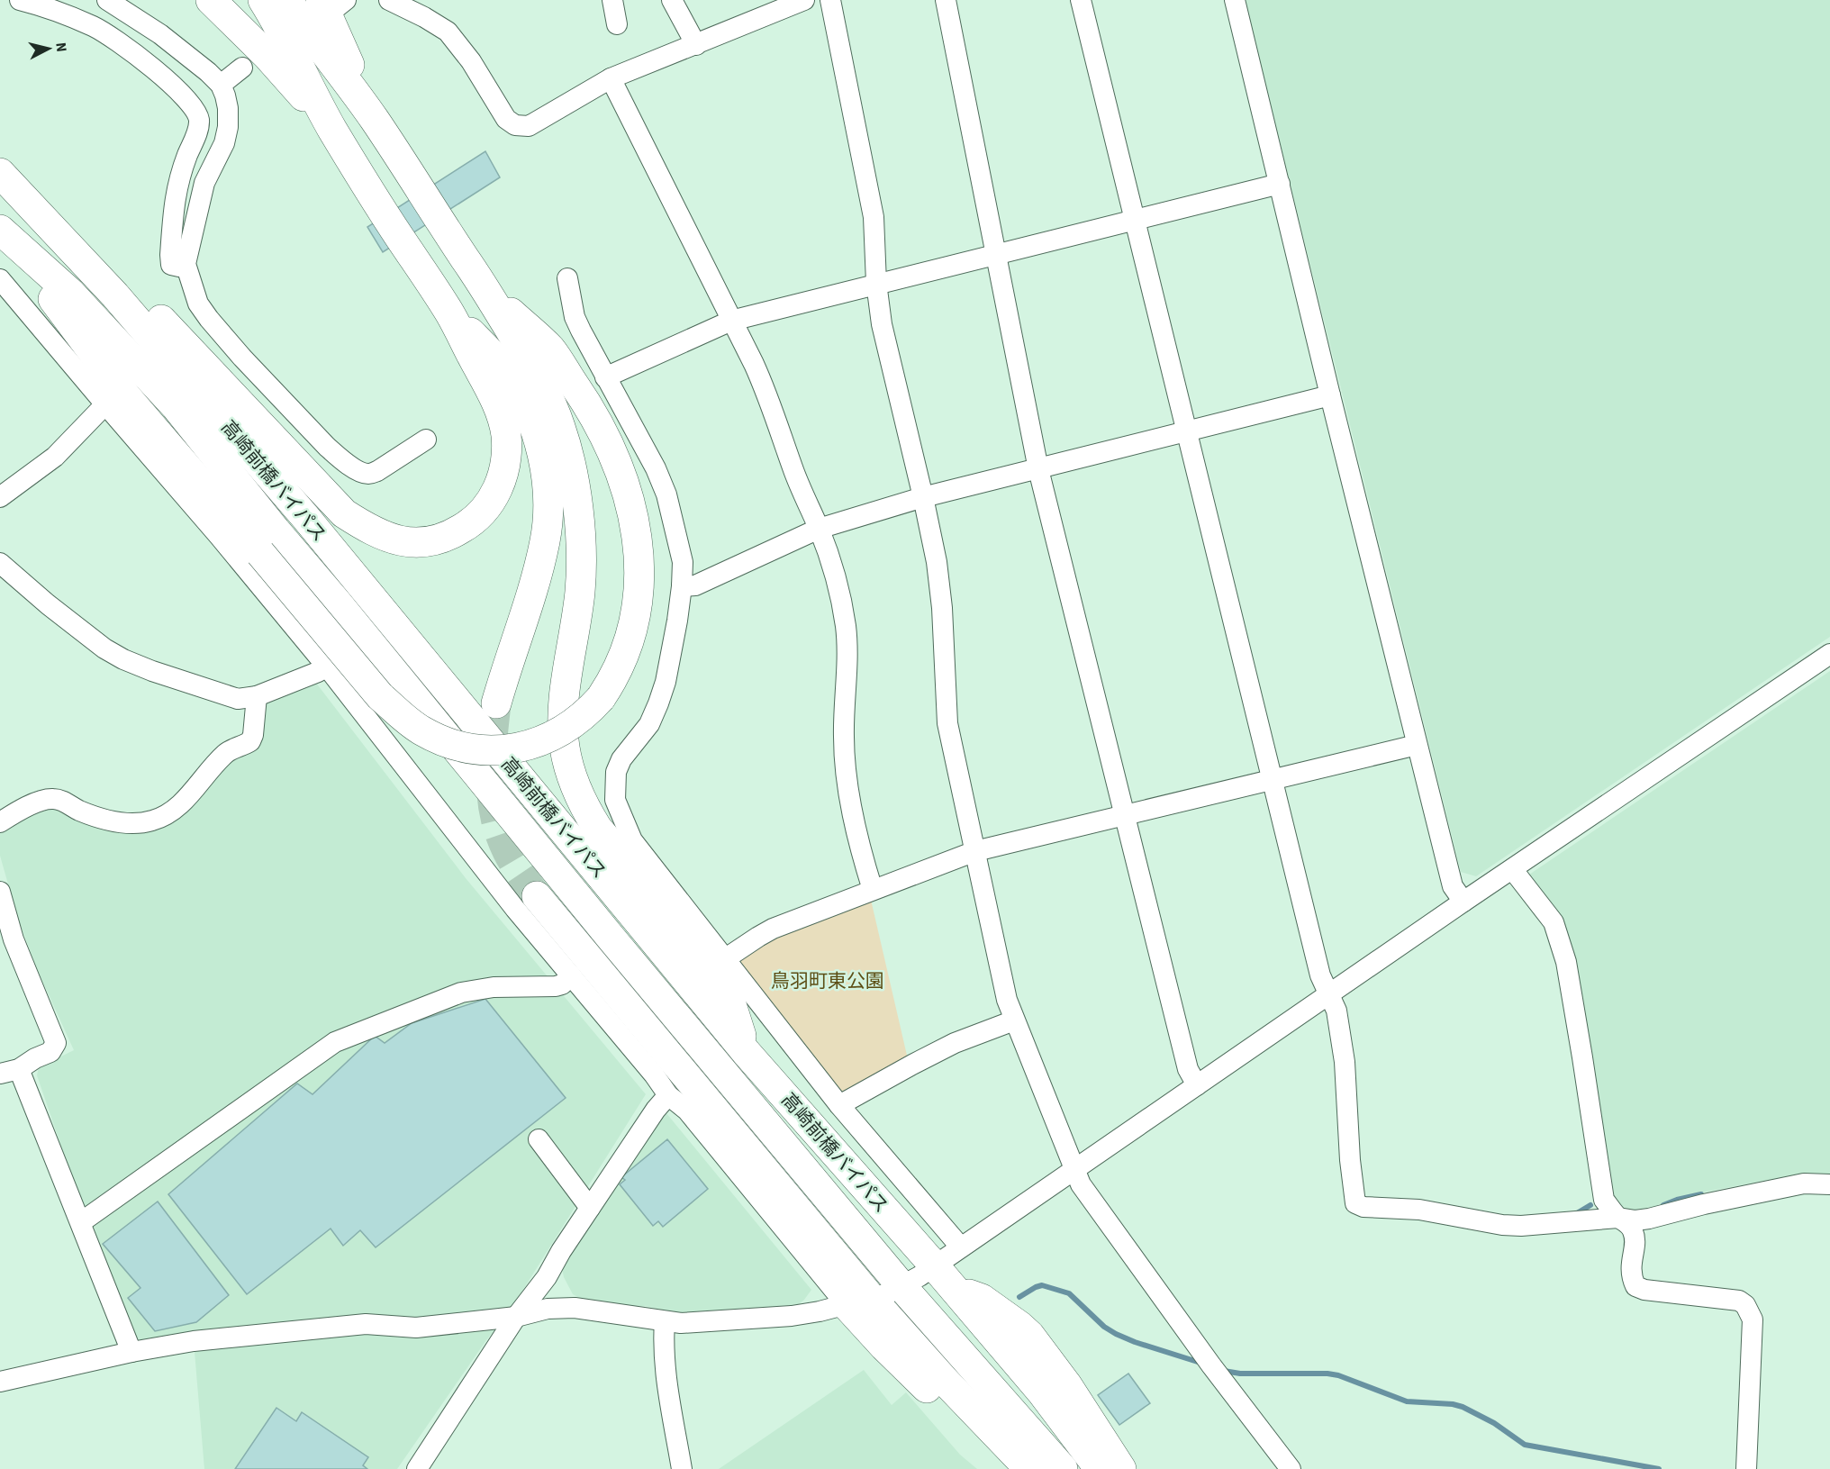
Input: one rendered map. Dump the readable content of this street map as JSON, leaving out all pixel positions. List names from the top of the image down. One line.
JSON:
{"streets":{"highway":["高崎前橋バイパス"]},"parks":["鳥羽町東公園"],"north":"right"}
